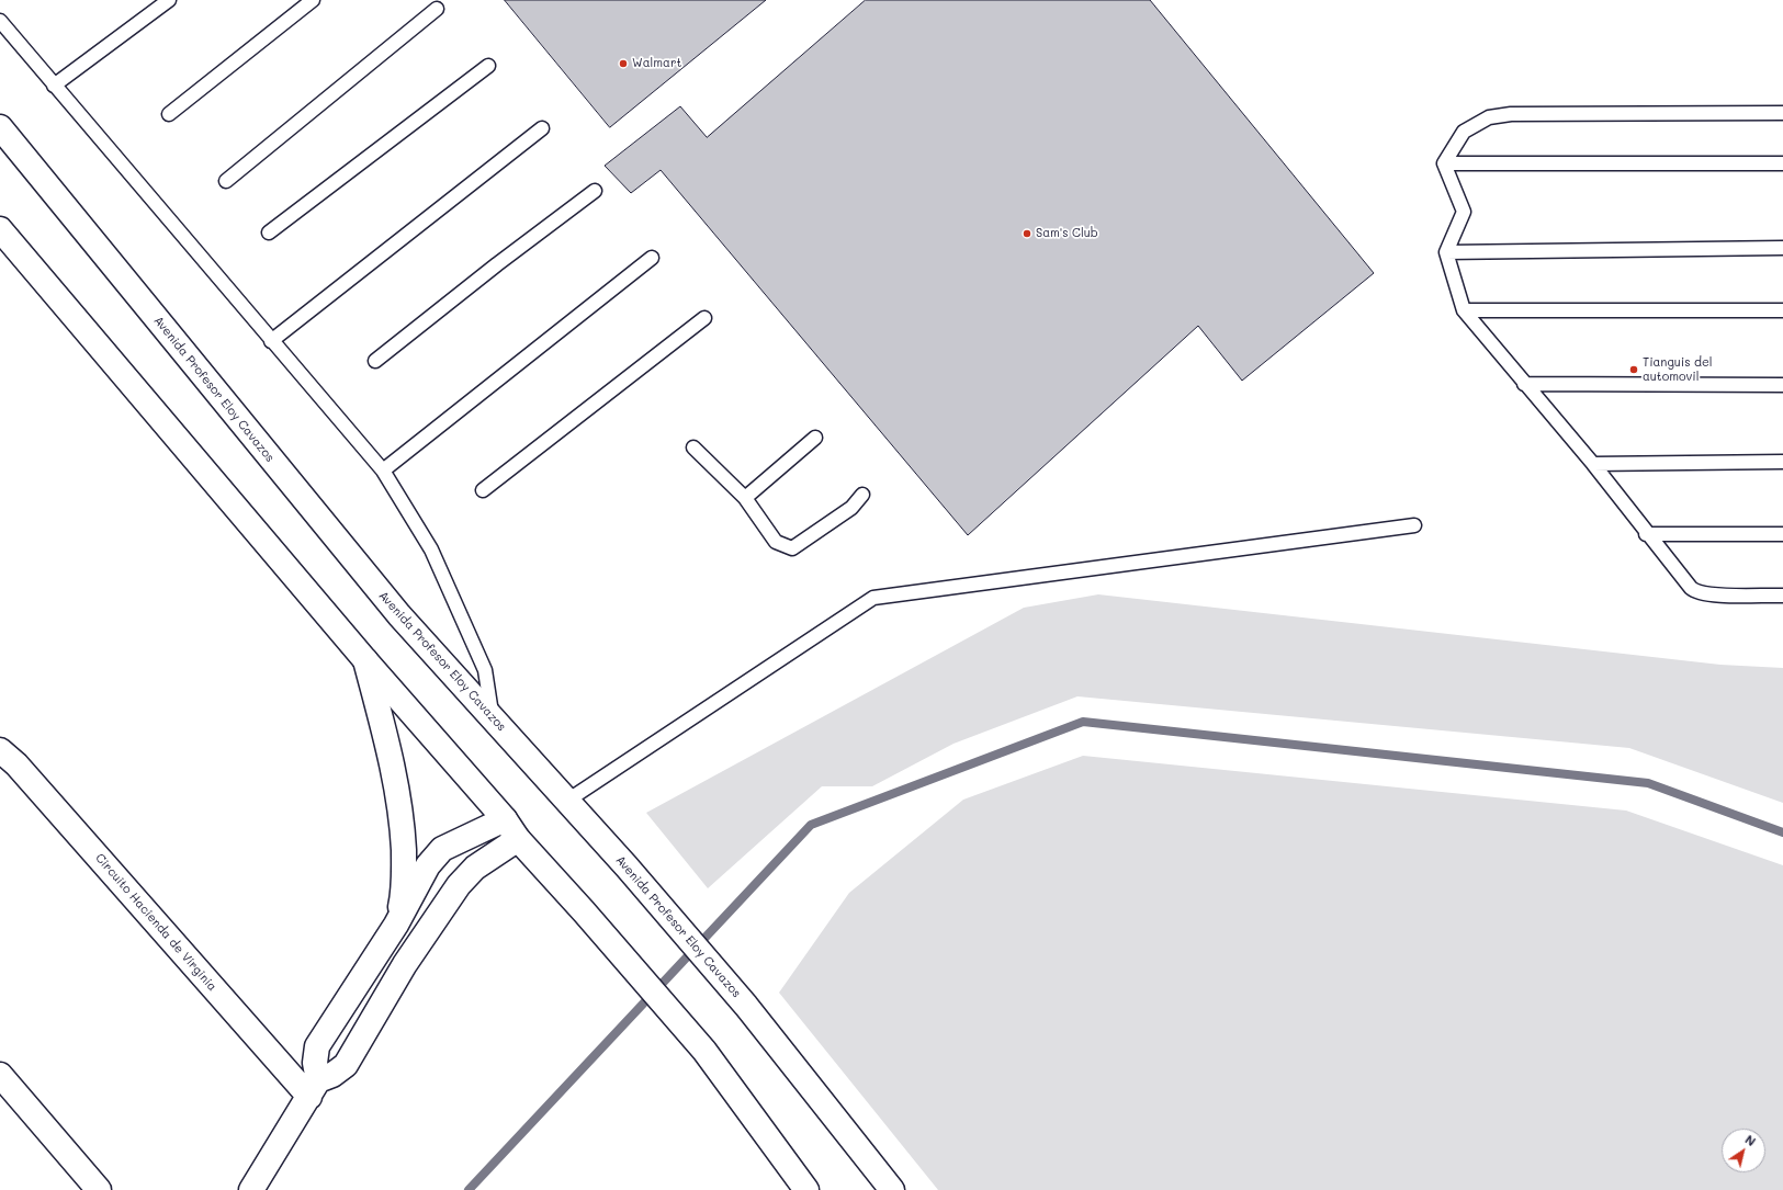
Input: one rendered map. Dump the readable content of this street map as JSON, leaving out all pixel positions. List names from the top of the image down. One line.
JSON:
{"streets":{"main road":["Avenida Profesor Eloy Cavazos","Circuito Hacienda de Virginia"]},"places":["Walmart","Sam's Club","Tianguis del automovil"],"north":"top right"}
